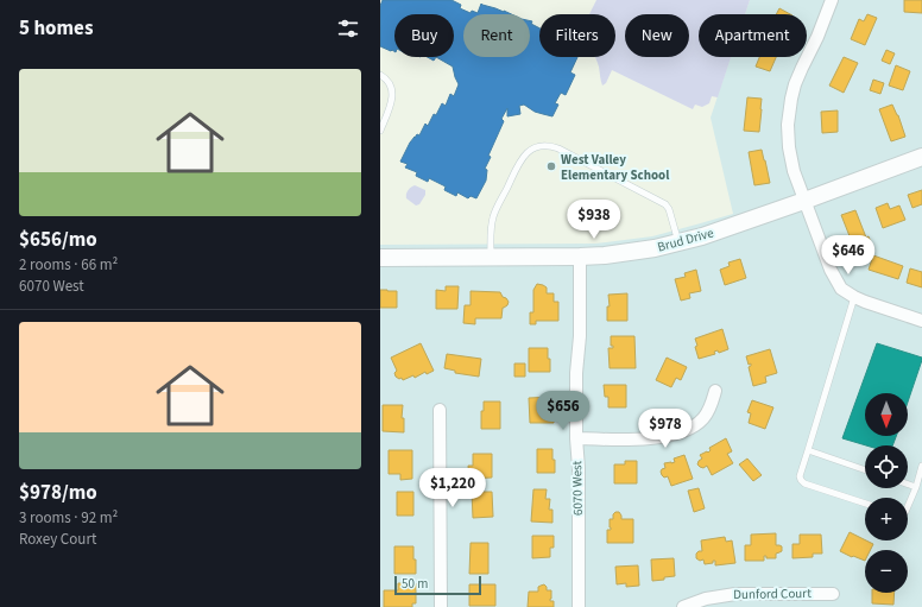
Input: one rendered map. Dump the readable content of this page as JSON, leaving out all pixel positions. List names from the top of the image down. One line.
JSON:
{"streets":{"main road":["Brud Drive"],"street":["6070 West","Dunford Court"]},"crossings":[["Brud Drive","6070 West"]],"places":["West Valley Elementary School"],"scale_bar":"50 m","north":"bottom","page":{"heading":"5 homes","chip":["Buy","Rent","Filters","New","Apartment"],"list":[{"name":"$656/mo","note":"2 rooms · 66 m² · 6070 West"},{"name":"$978/mo","note":"3 rooms · 92 m² · Roxey Court"}],"price":["$938","$646","$656","$978","$1,220"],"map_buttons":["+","−"],"scale":"50 m"}}
